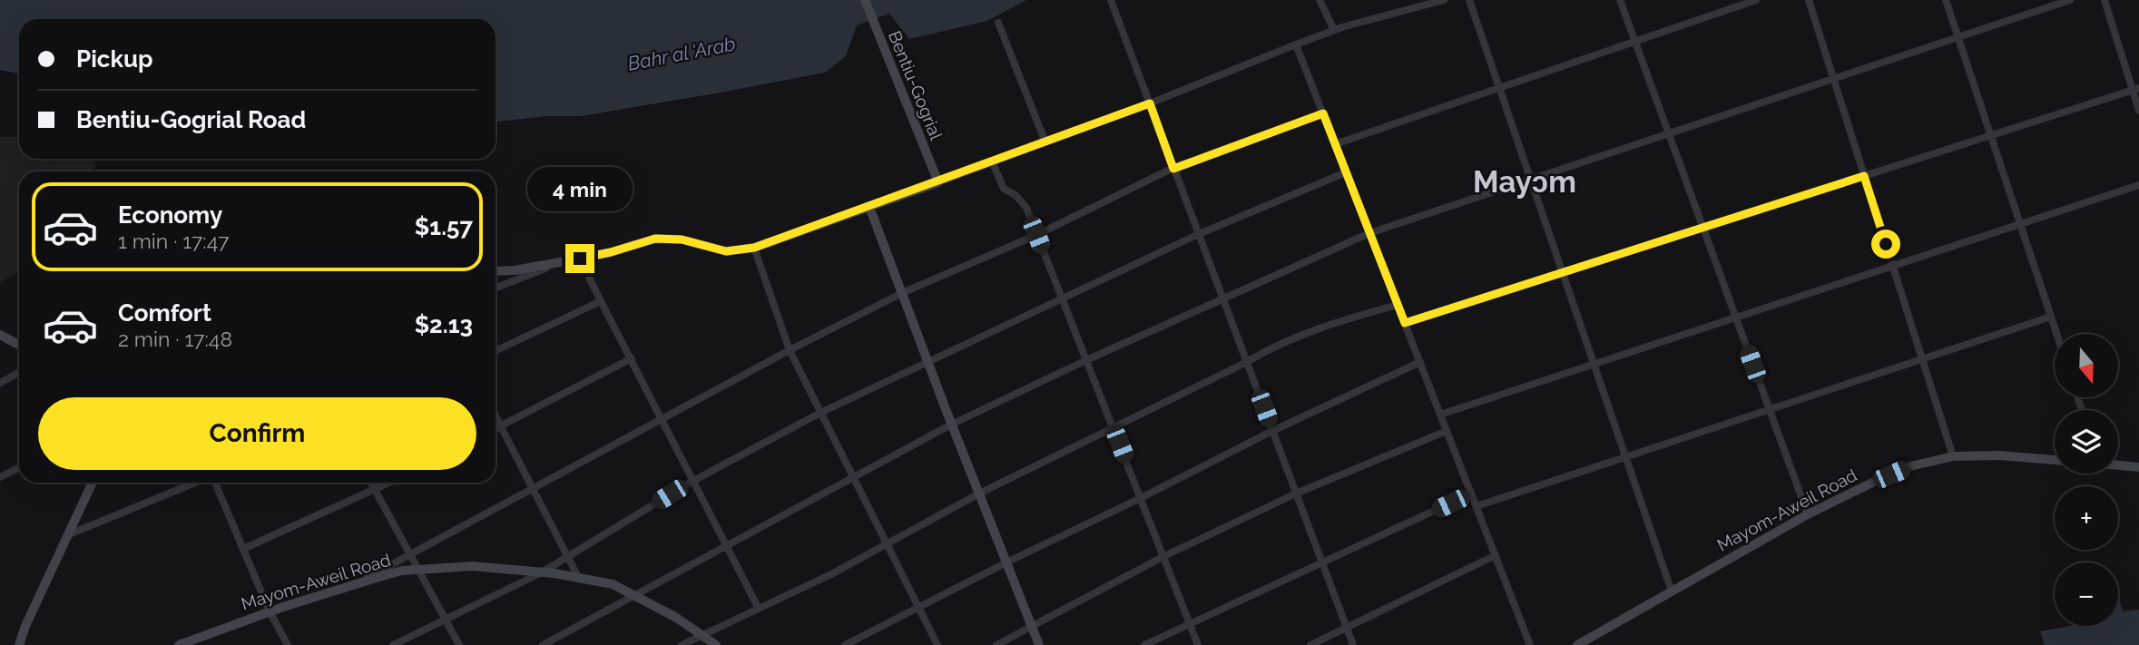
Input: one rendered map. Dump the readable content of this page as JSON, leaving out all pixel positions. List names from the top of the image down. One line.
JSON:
{"streets":{"main road":["Bentiu-Gogrial","Mayom-Aweil Road"]},"districts":["Mayɔm"],"water":["Bahr al 'Arab"],"north":"bottom","page":{"banner":["Pickup","Bentiu-Gogrial Road"],"bubble":"4 min","list":[{"name":"Economy","note":"1 min · 17:47","value":"$1.57"},{"name":"Comfort","note":"2 min · 17:48","value":"$2.13"}],"map_buttons":["+","−"],"buttons":"Confirm"}}
